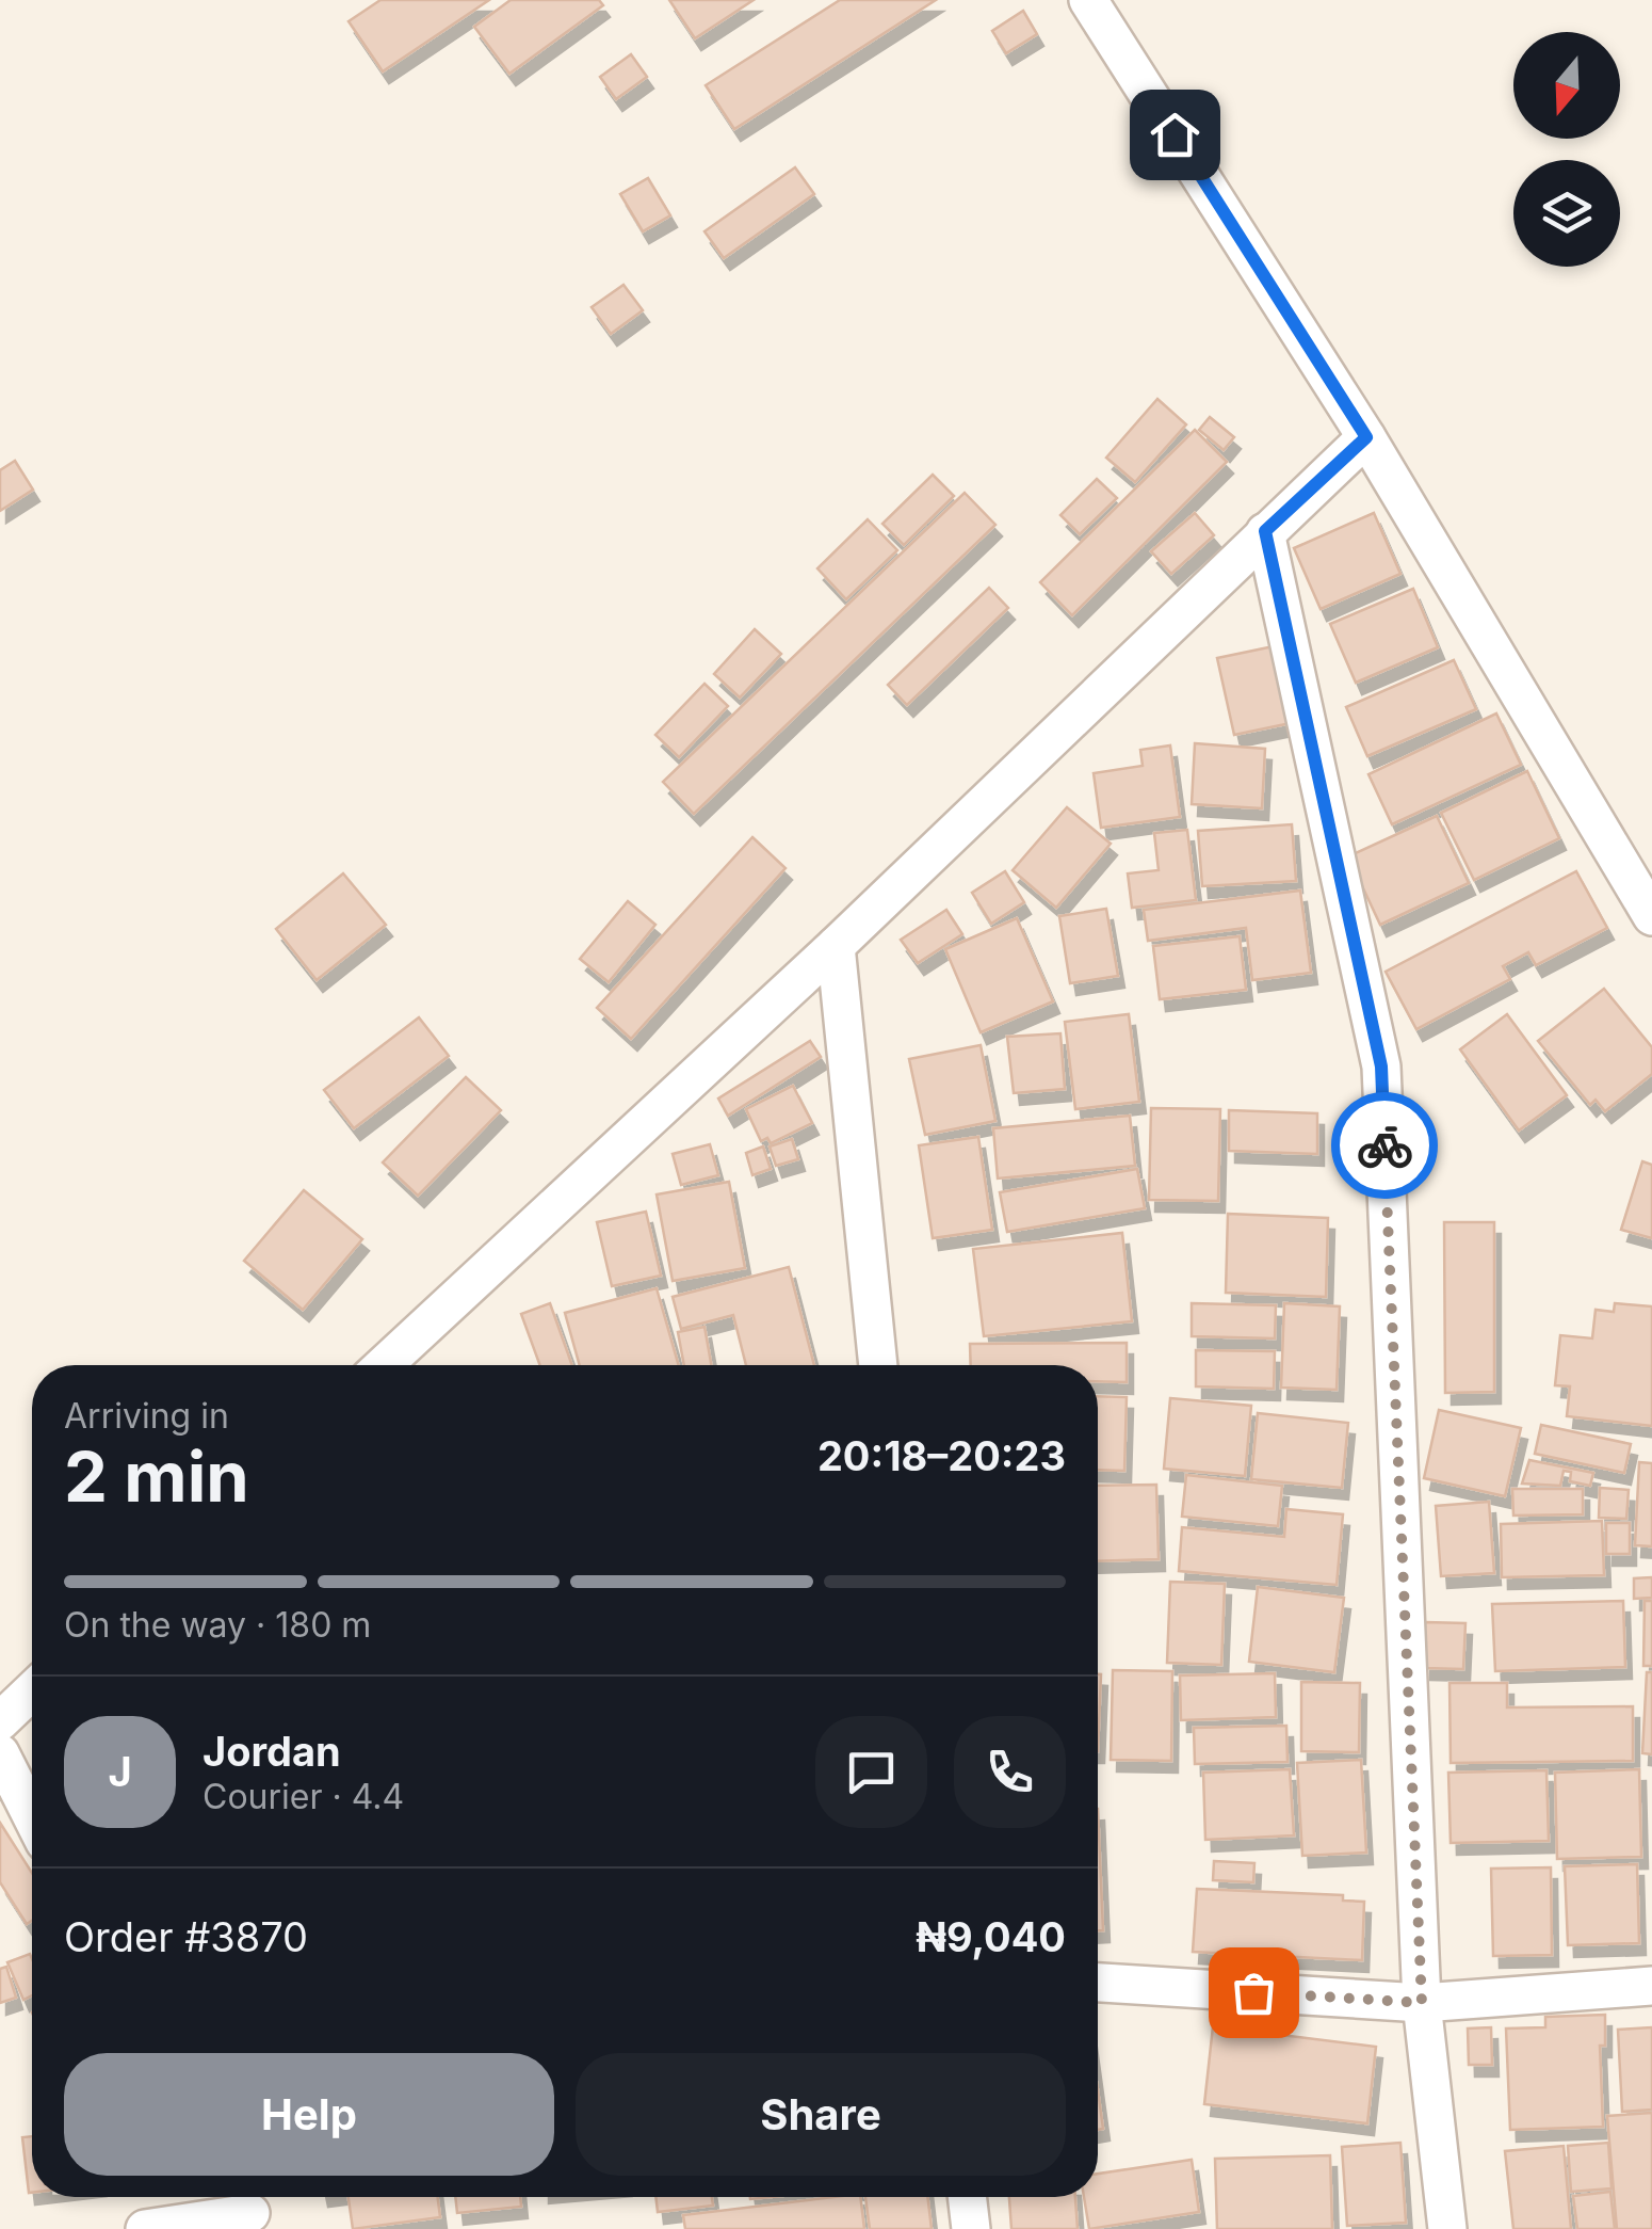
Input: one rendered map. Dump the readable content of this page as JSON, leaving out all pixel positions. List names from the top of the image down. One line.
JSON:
{"north":"bottom","page":{"heading":["2 min","Arriving in","20:18–20:23"],"panel":["Jordan","Courier · 4.4","Order #3870","₦9,040"],"bar":"On the way · 180 m","round":"J","buttons":["Help","Share"]}}
